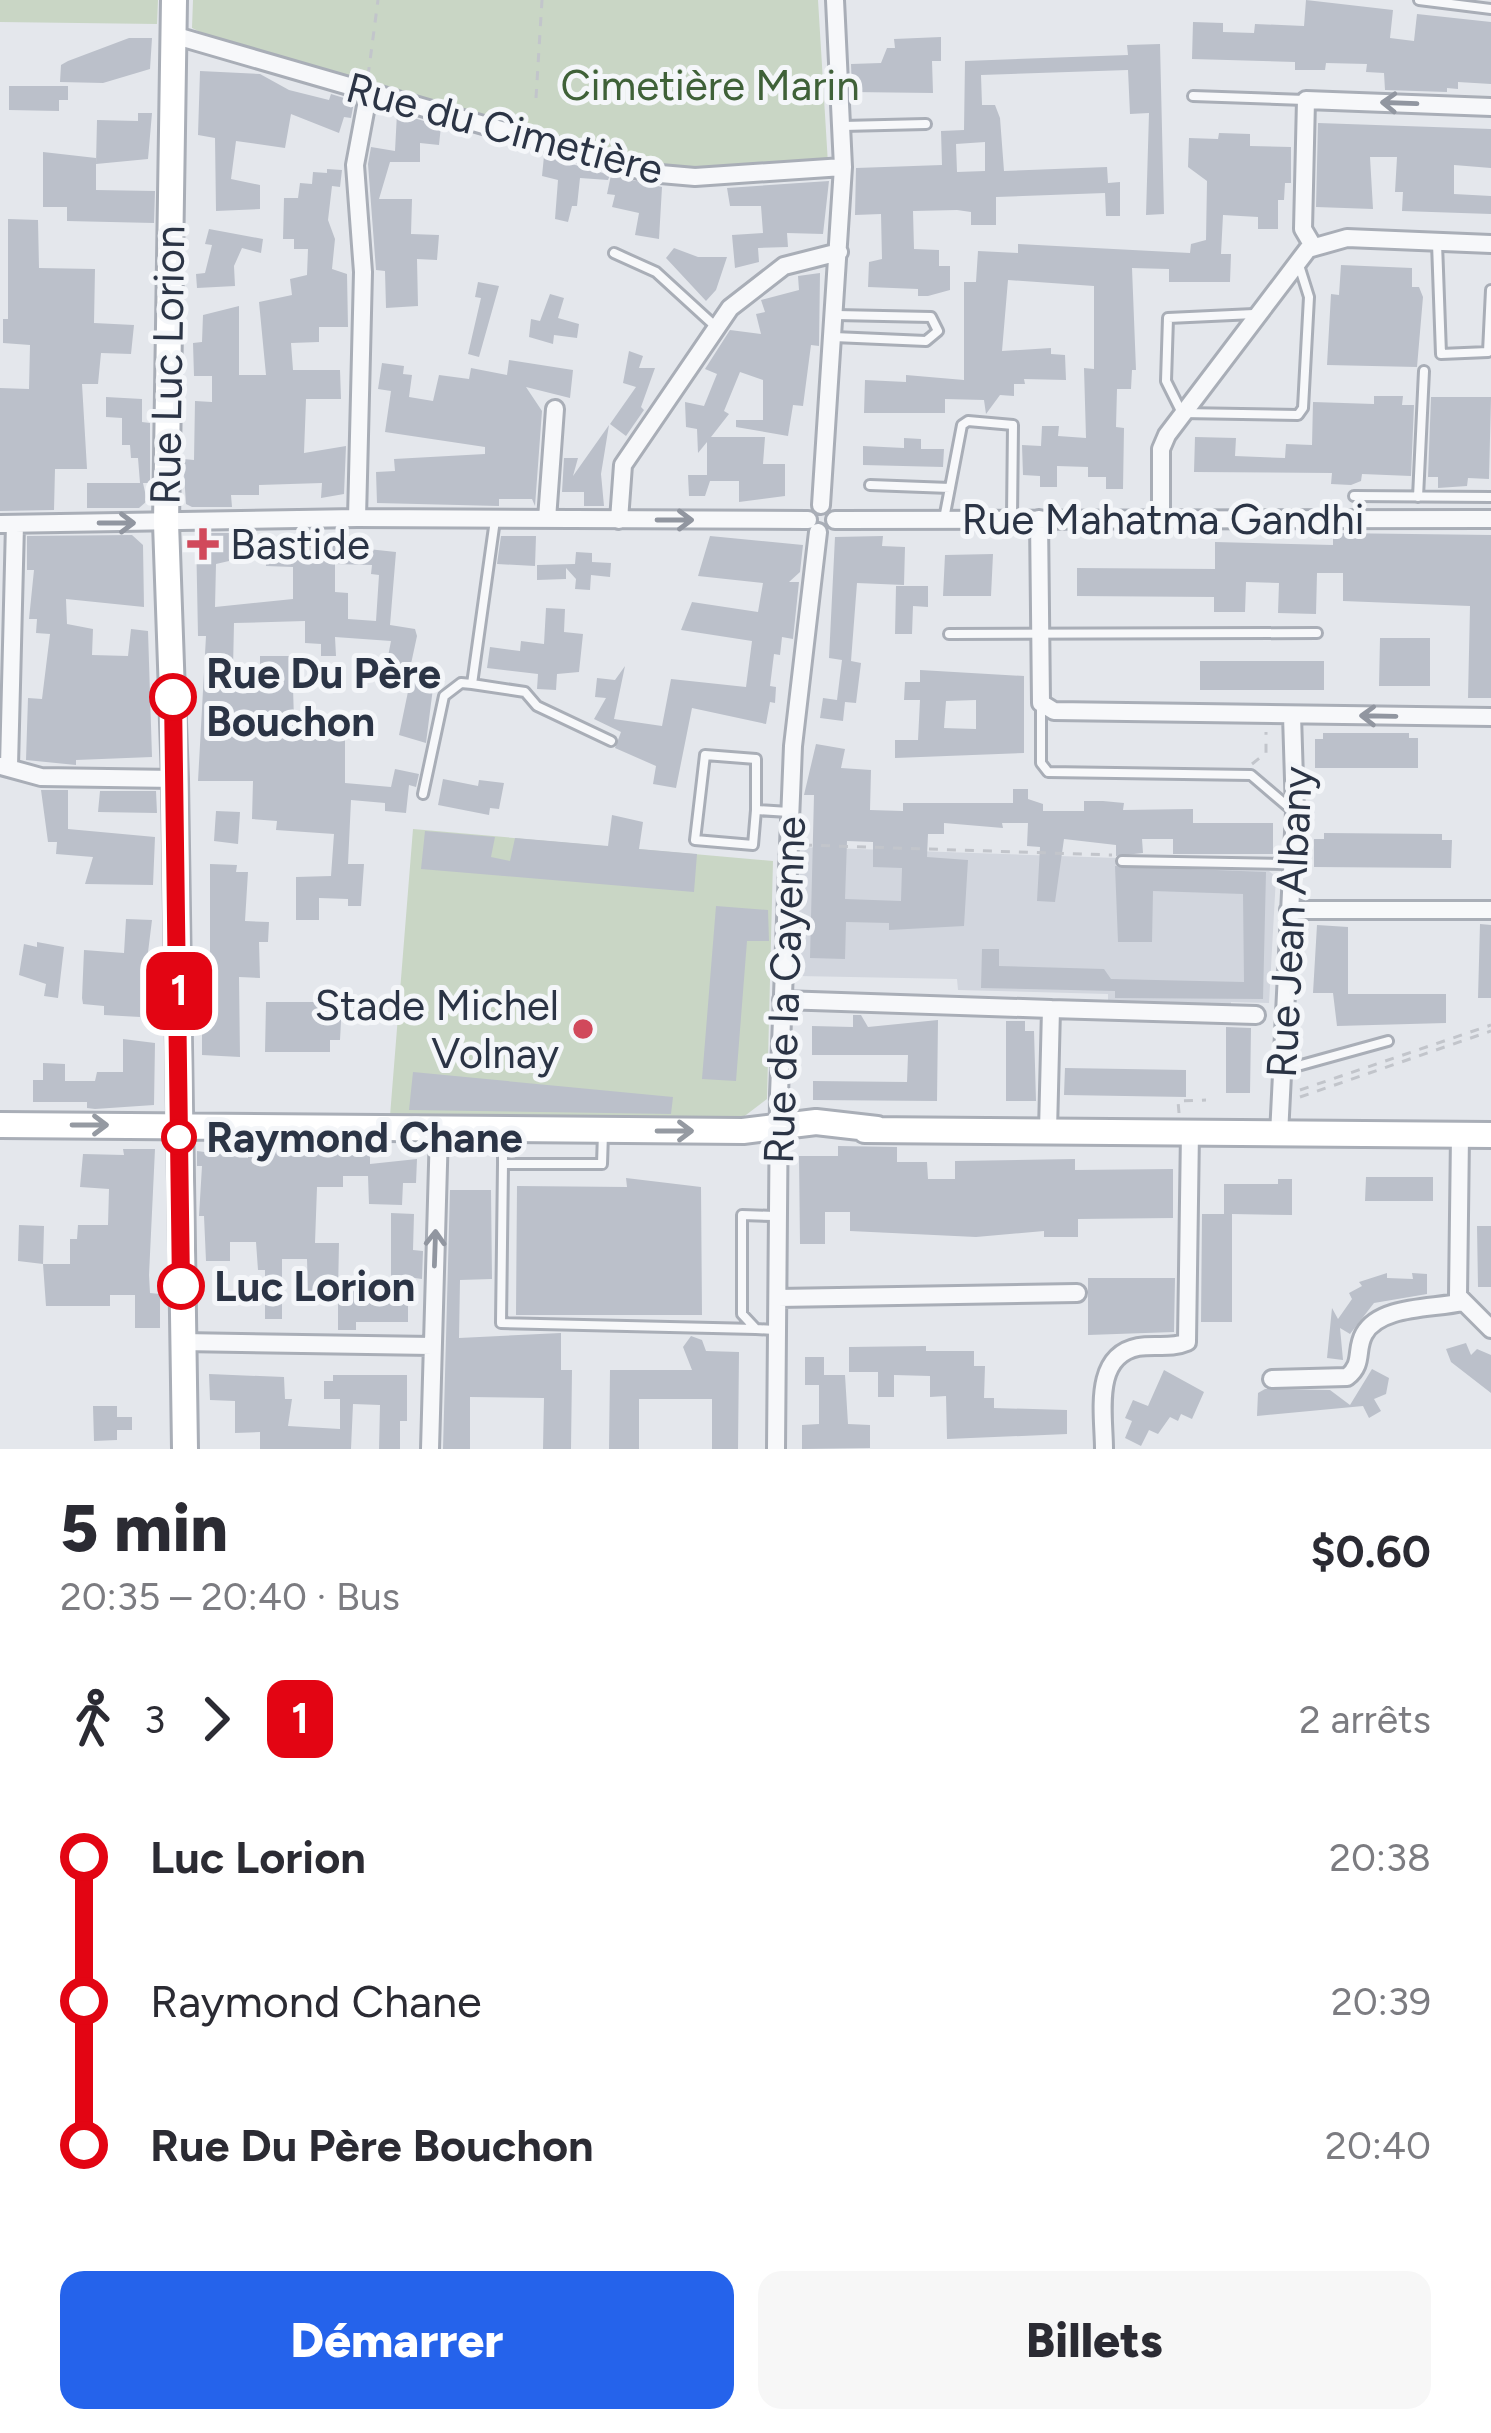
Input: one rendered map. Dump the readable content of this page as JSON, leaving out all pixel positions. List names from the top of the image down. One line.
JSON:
{"streets":{"street":["Rue du Cimetière","Rue Luc Lorion","Rue Mahatma Gandhi","Rue Jean Albany","Rue de la Cayenne"]},"crossings":[["Rue du Cimetière","Rue Luc Lorion"]],"parks":["Cimetière Marin"],"places":{"health":["Bastide"],"other":["Rue Du Père Bouchon","Stade Michel Volnay","Raymond Chane","Luc Lorion"]},"lines":["bus line 1"],"page":{"on_map":"1","heading":["5 min","20:35 – 20:40 · Bus","$0.60"],"legs":["3","1","2 arrêts"],"list":[{"name":"Luc Lorion","value":"20:38"},{"name":"Raymond Chane","value":"20:39"},{"name":"Rue Du Père Bouchon","value":"20:40"}],"buttons":["Démarrer","Billets"]}}
